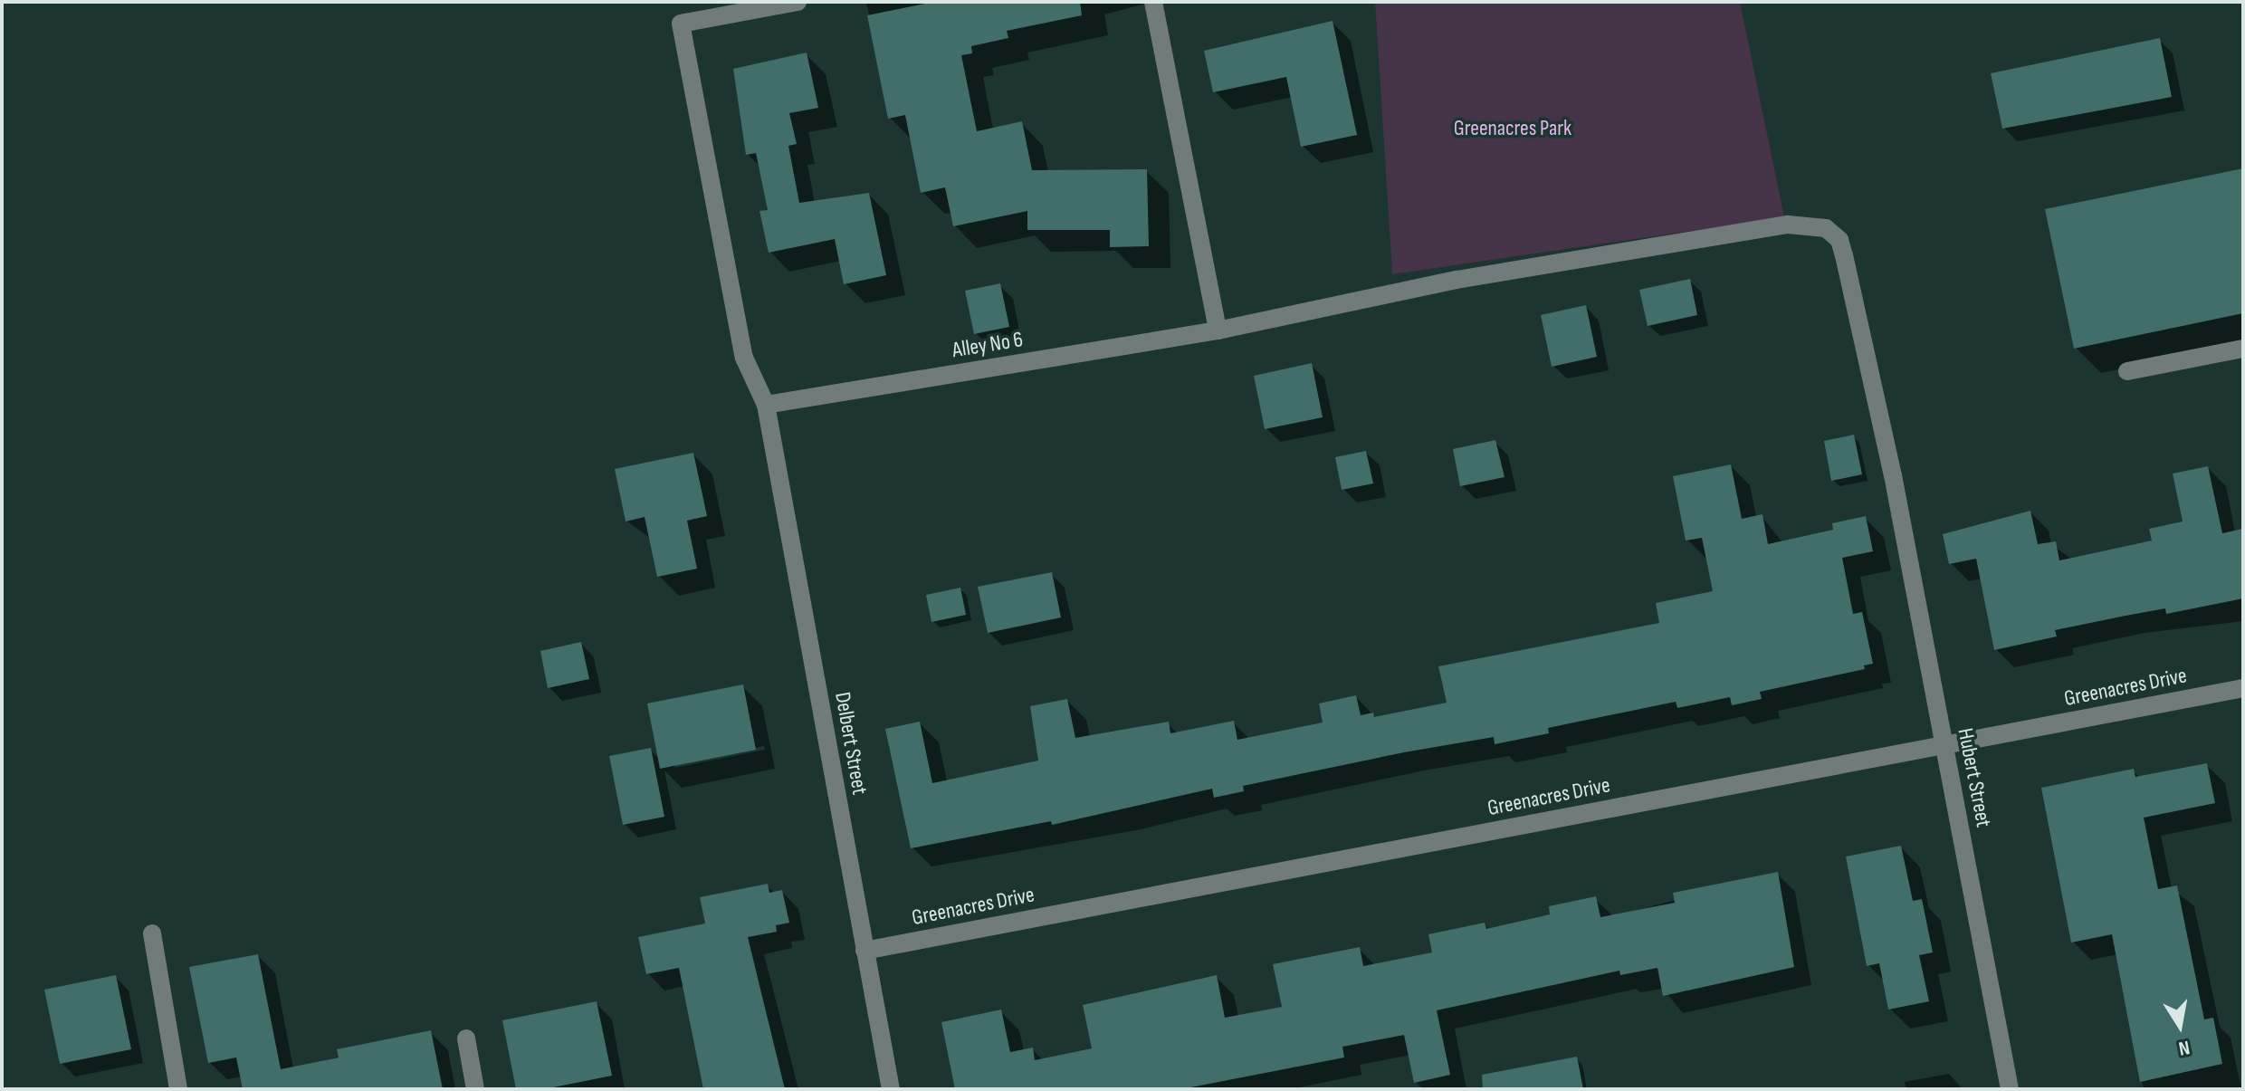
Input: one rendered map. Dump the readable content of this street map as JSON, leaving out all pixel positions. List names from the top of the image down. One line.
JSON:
{"streets":{"street":["Alley No 6","Greenacres Drive","Delbert Street","Hubert Street"]},"crossings":[["Alley No 6","Delbert Street"],["Alley No 6","Hubert Street"],["Greenacres Drive","Delbert Street"],["Greenacres Drive","Hubert Street"]],"parks":["Greenacres Park"],"north":"bottom"}
